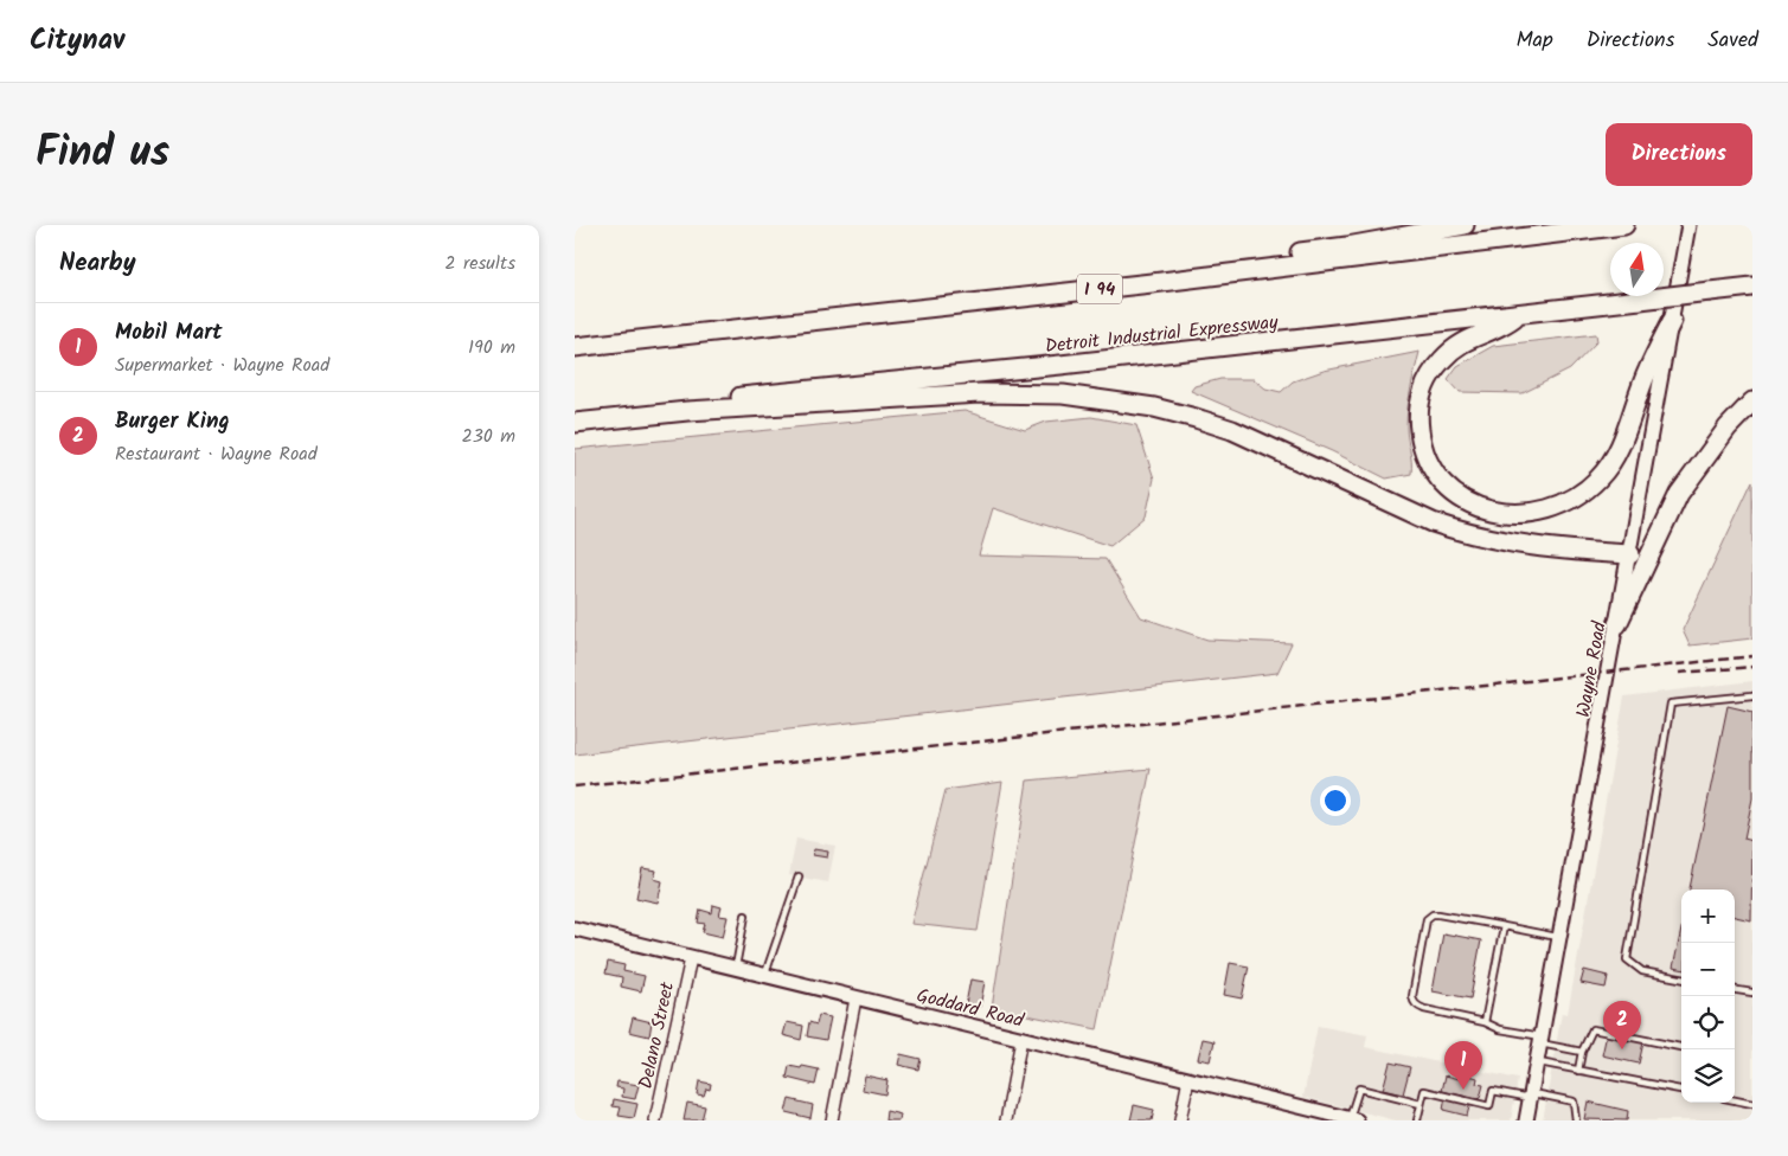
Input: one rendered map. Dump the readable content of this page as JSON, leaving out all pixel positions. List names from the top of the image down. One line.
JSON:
{"streets":{"highway":["I 94","Detroit Industrial Expressway"],"main road":["Wayne Road","Goddard Road"],"street":["Delano Street"]},"crossings":[["Goddard Road","Delano Street"]],"north":"top","page":{"header":"Citynav","nav":["Map","Directions","Saved"],"title":"Find us","buttons":"Directions","heading":["Nearby","2 results"],"list":[{"mark":"1","name":"Mobil Mart","note":"Supermarket · Wayne Road","value":"190 m"},{"mark":"2","name":"Burger King","note":"Restaurant · Wayne Road","value":"230 m"}],"map_buttons":["+","−"],"pins":["2","1"]}}
